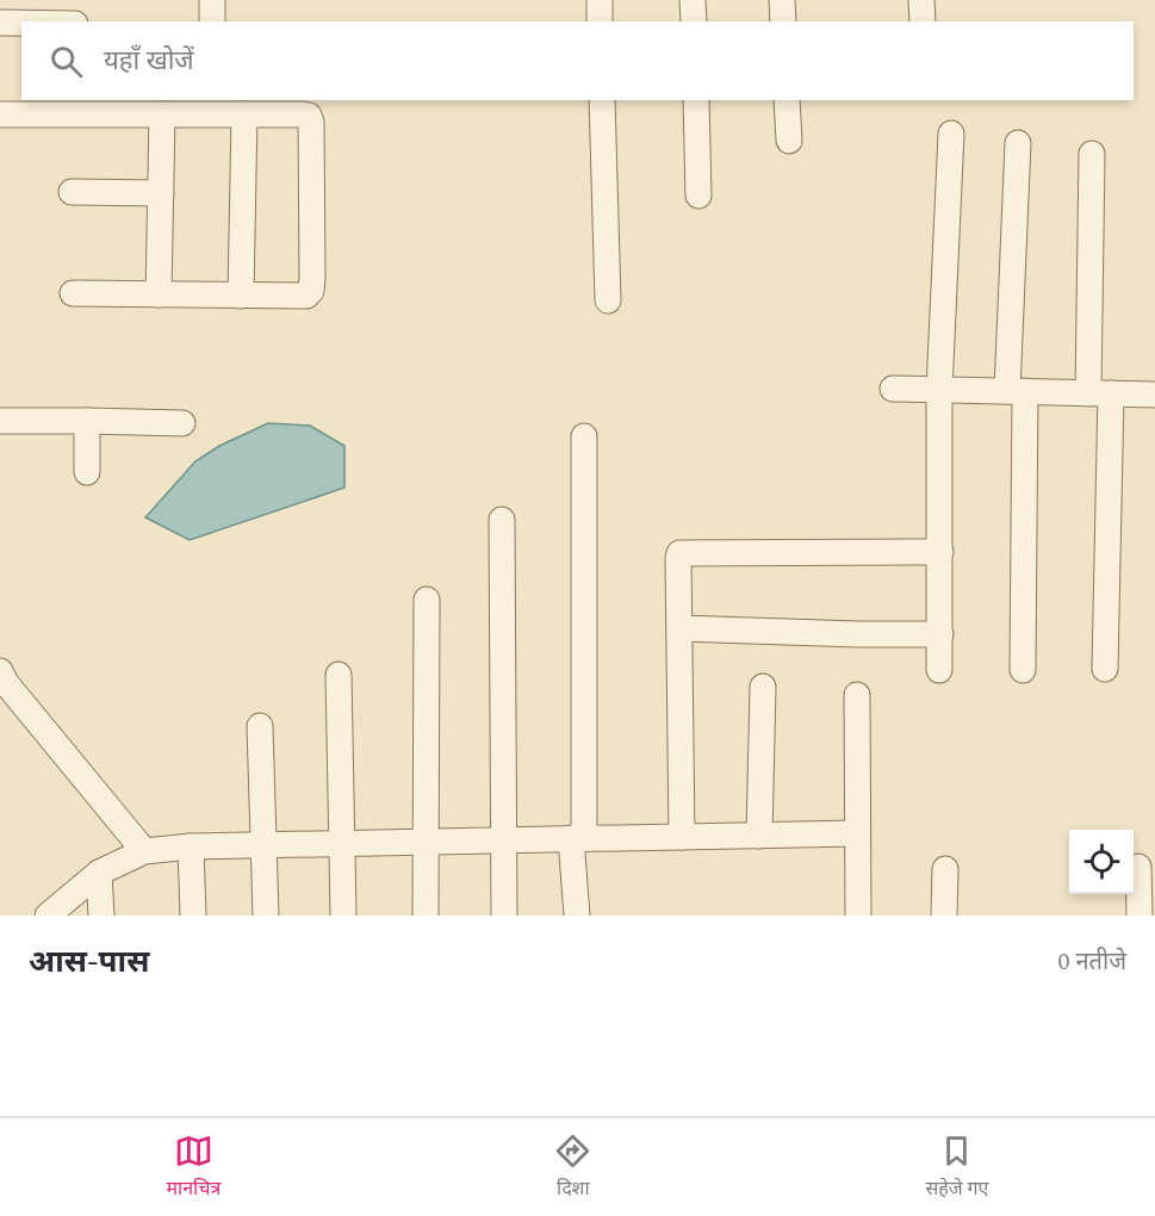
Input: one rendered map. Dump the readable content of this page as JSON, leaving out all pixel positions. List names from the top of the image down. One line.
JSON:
{"page":{"search":"यहाँ खोजें","heading":["आस-पास","0 नतीजे"],"nav":["मानचित्र","दिशा","सहेजे गए"]}}
